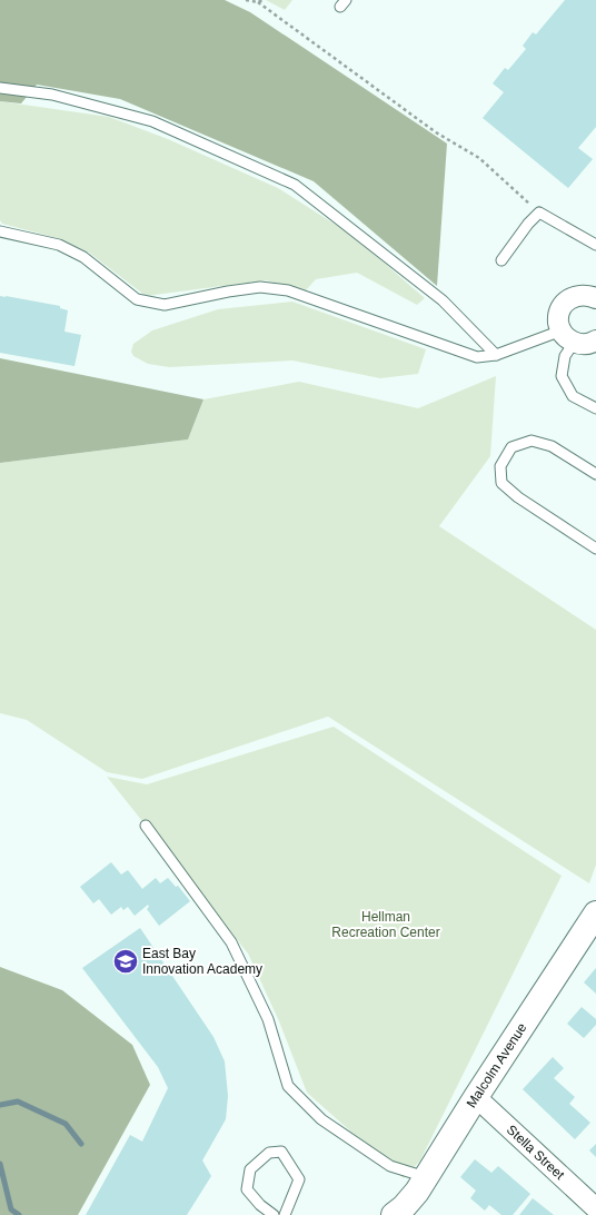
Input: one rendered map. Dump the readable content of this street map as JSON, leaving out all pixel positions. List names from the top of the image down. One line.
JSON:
{"streets":{"street":["Malcolm Avenue","Stella Street"]},"crossings":[["Malcolm Avenue","Stella Street"]],"parks":["Hellman Recreation Center"],"places":{"school or university":["East Bay Innovation Academy"]}}
